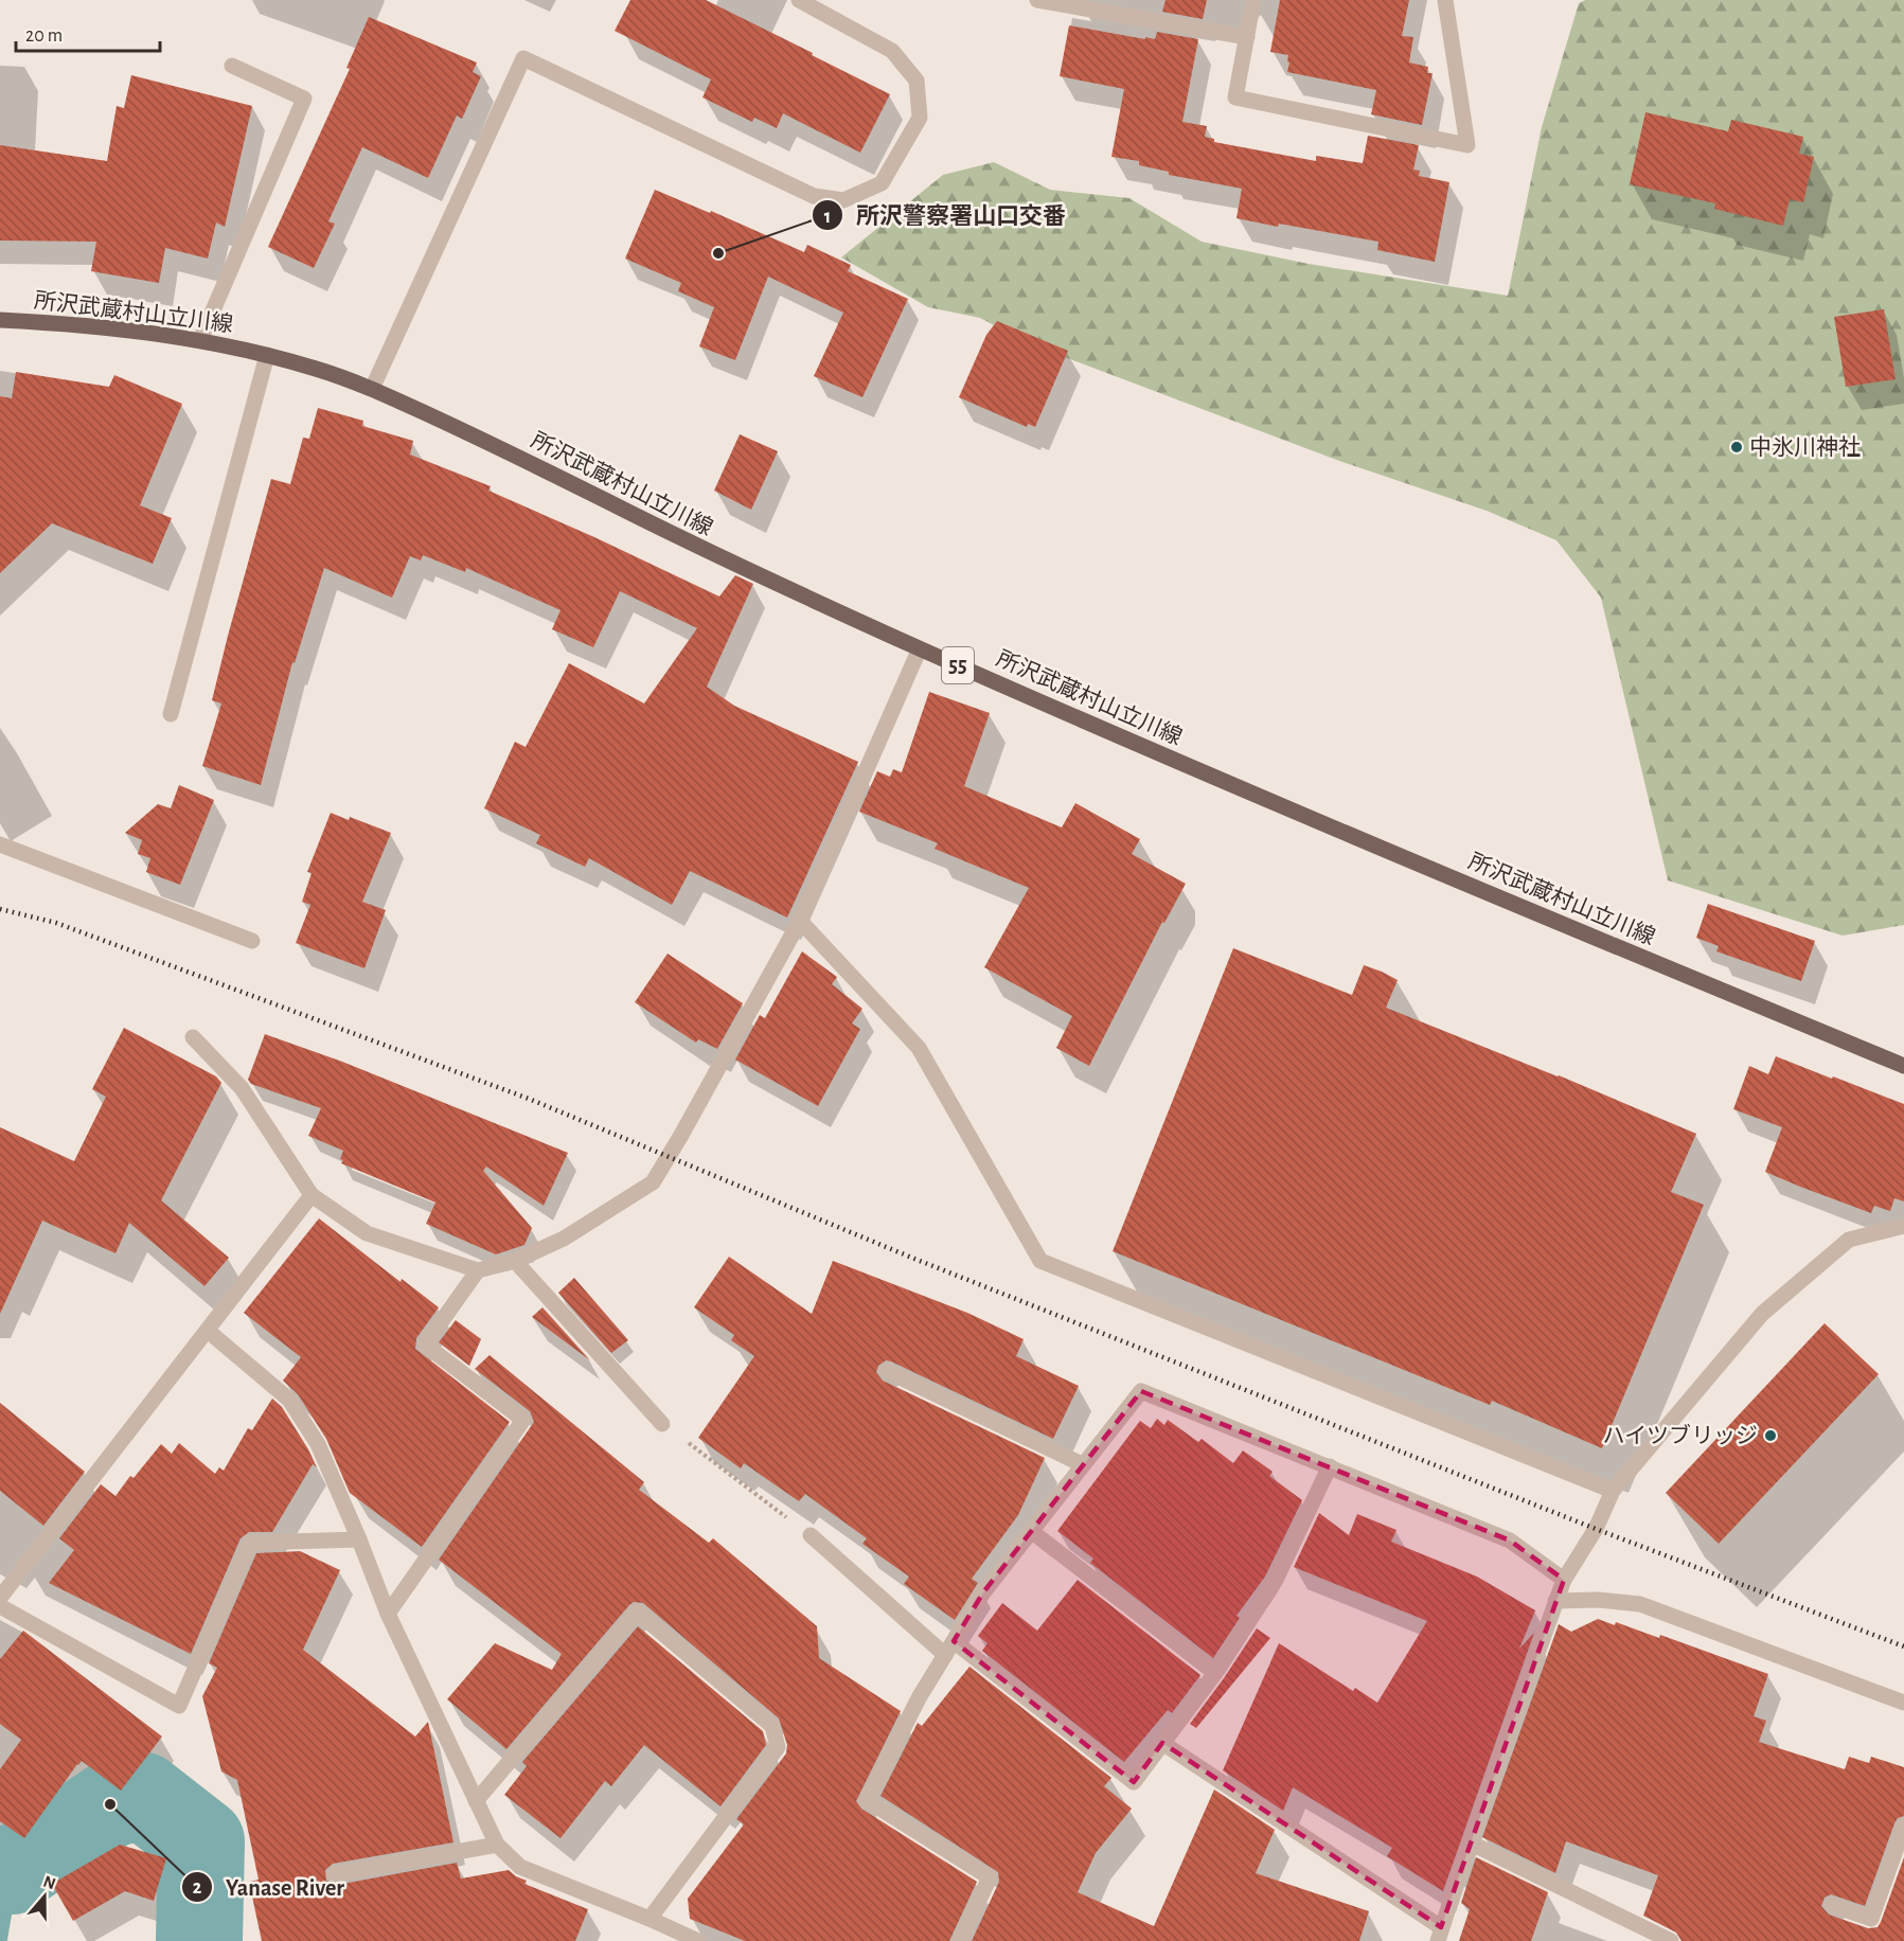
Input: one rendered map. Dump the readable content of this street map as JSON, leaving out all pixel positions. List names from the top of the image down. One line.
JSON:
{"streets":{"main road":["所沢武蔵村山立川線","55"]},"places":["所沢警察署山口交番","中氷川神社","ハイツブリッジ","Yanase River"],"scale_bar":"20 m","north":"top"}
